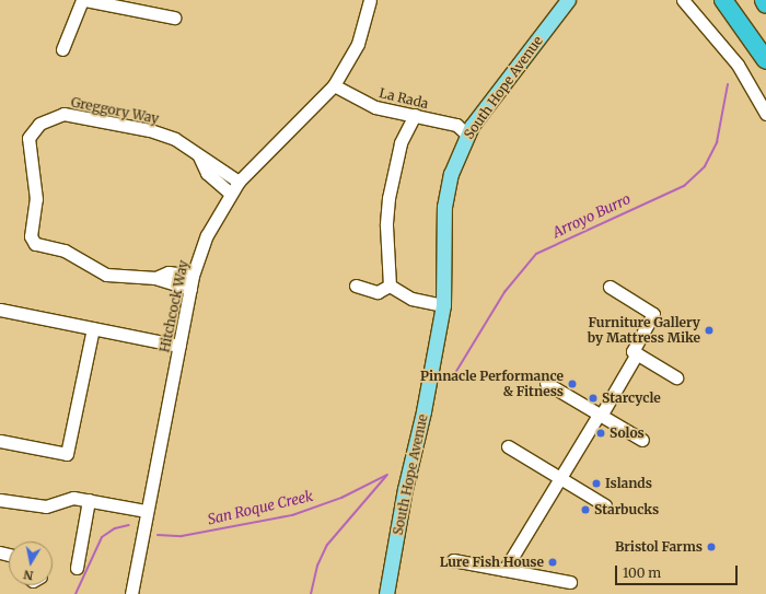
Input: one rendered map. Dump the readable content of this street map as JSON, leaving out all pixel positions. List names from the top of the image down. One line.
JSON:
{"streets":{"main road":["South Hope Avenue"],"street":["La Rada","Greggory Way","Hitchcock Way"]},"crossings":[["South Hope Avenue","La Rada"],["La Rada","Hitchcock Way"],["Greggory Way","Hitchcock Way"]],"water":["Arroyo Burro","San Roque Creek"],"places":["Furniture Gallery by Mattress Mike","Pinnacle Performance & Fitness","Starcycle","Solos","Islands","Starbucks","Bristol Farms","Lure Fish House"],"scale_bar":"100 m","north":"bottom"}
